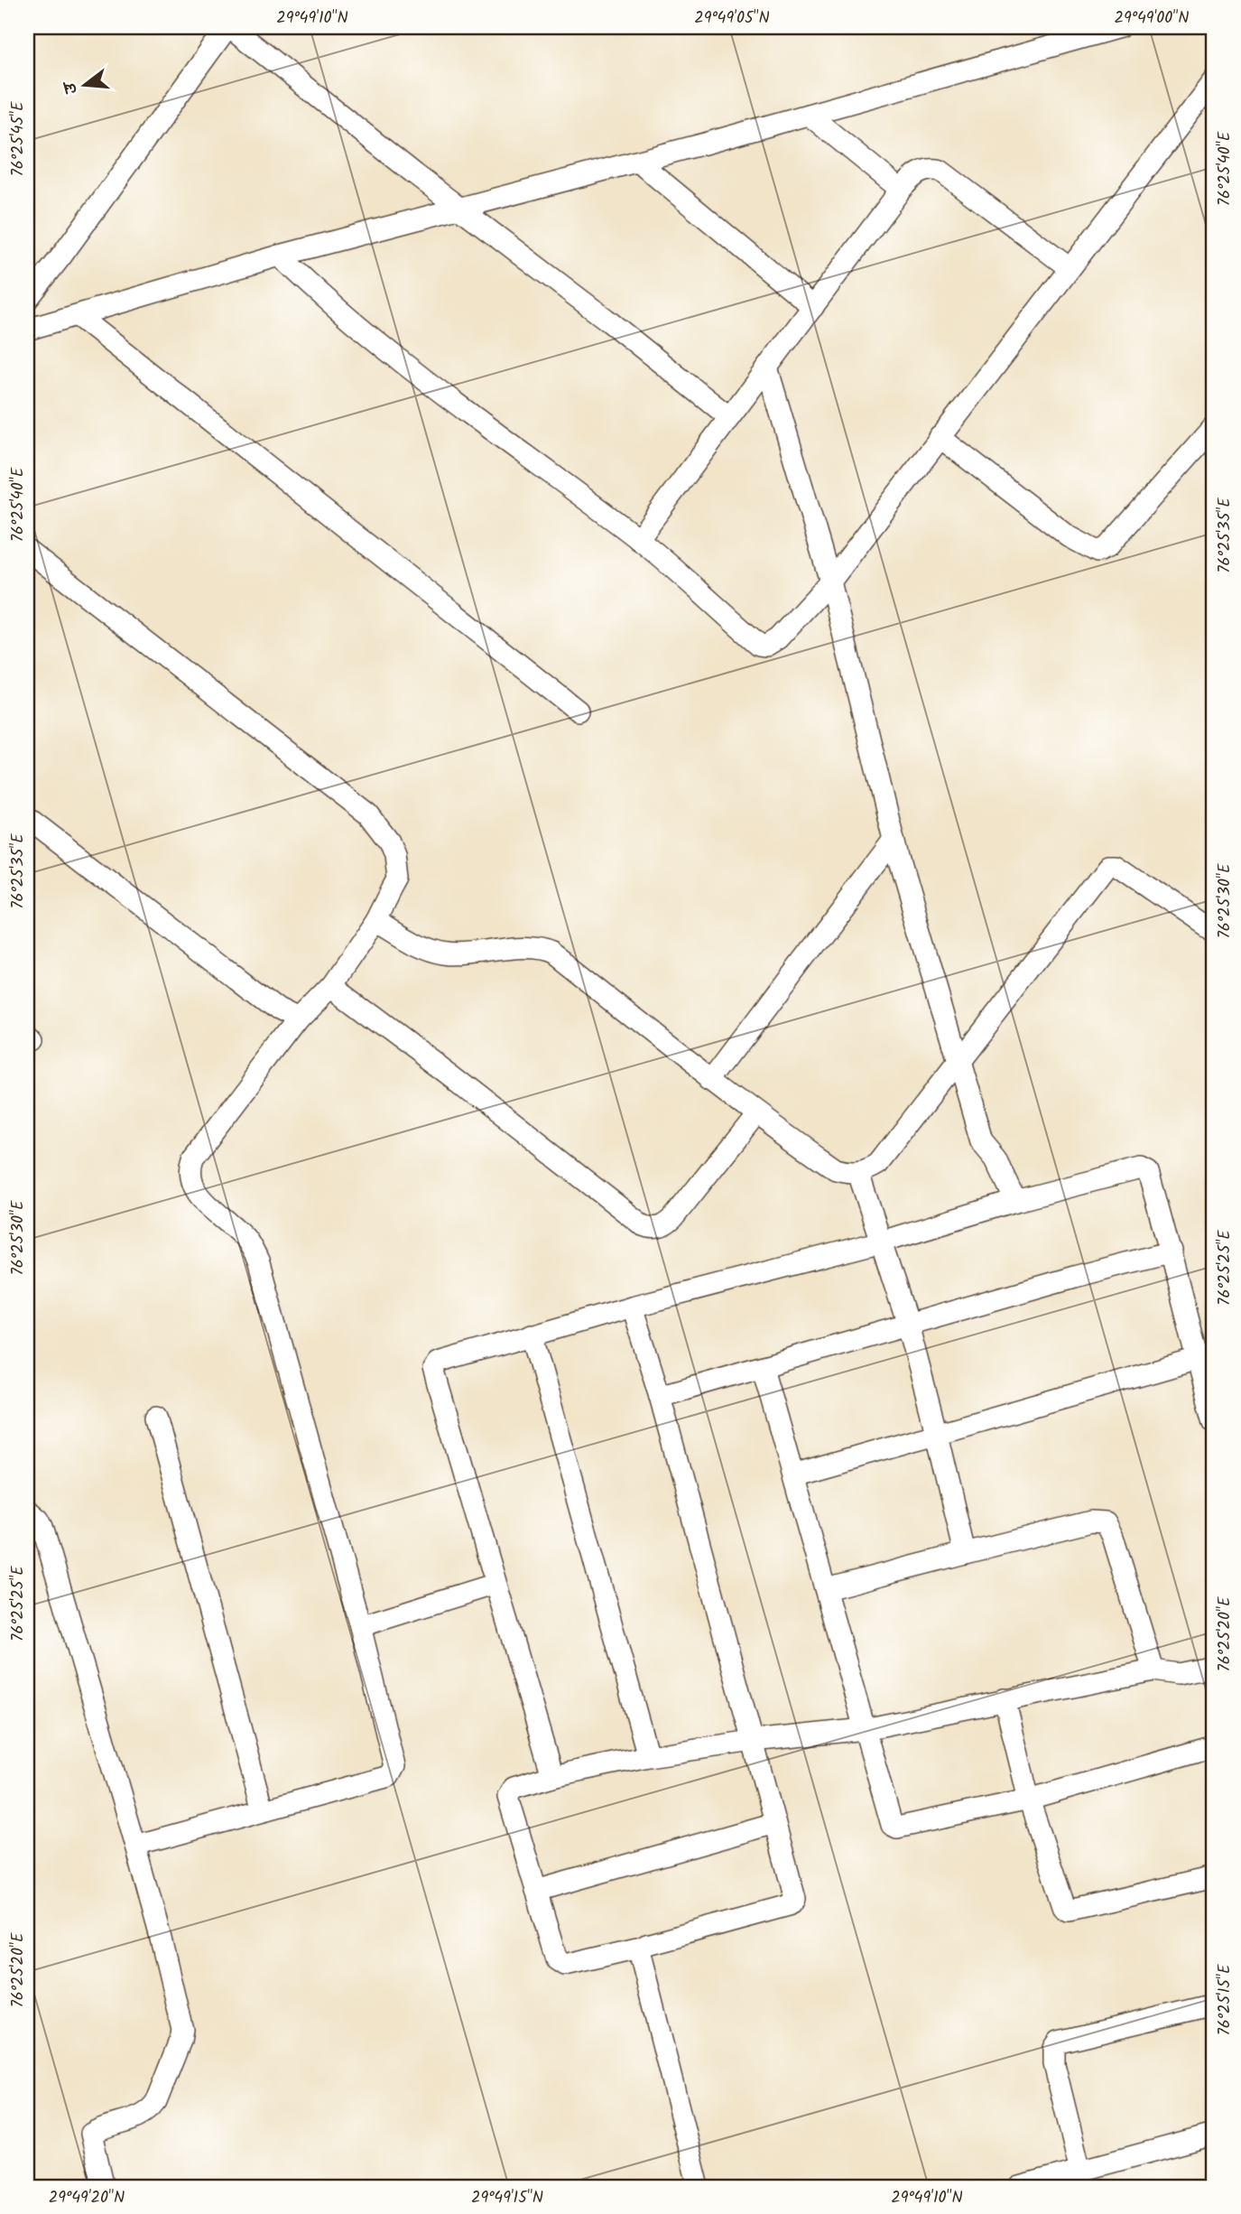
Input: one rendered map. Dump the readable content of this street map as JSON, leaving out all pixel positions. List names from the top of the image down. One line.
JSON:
{"north":"left","coordinates":["29°49'10\"N","29°49'05\"N","29°49'00\"N","76°25'45\"E","76°25'40\"E","76°25'35\"E","76°25'30\"E","76°25'25\"E","76°25'20\"E","76°25'15\"E","29°49'20\"N","29°49'15\"N"]}
